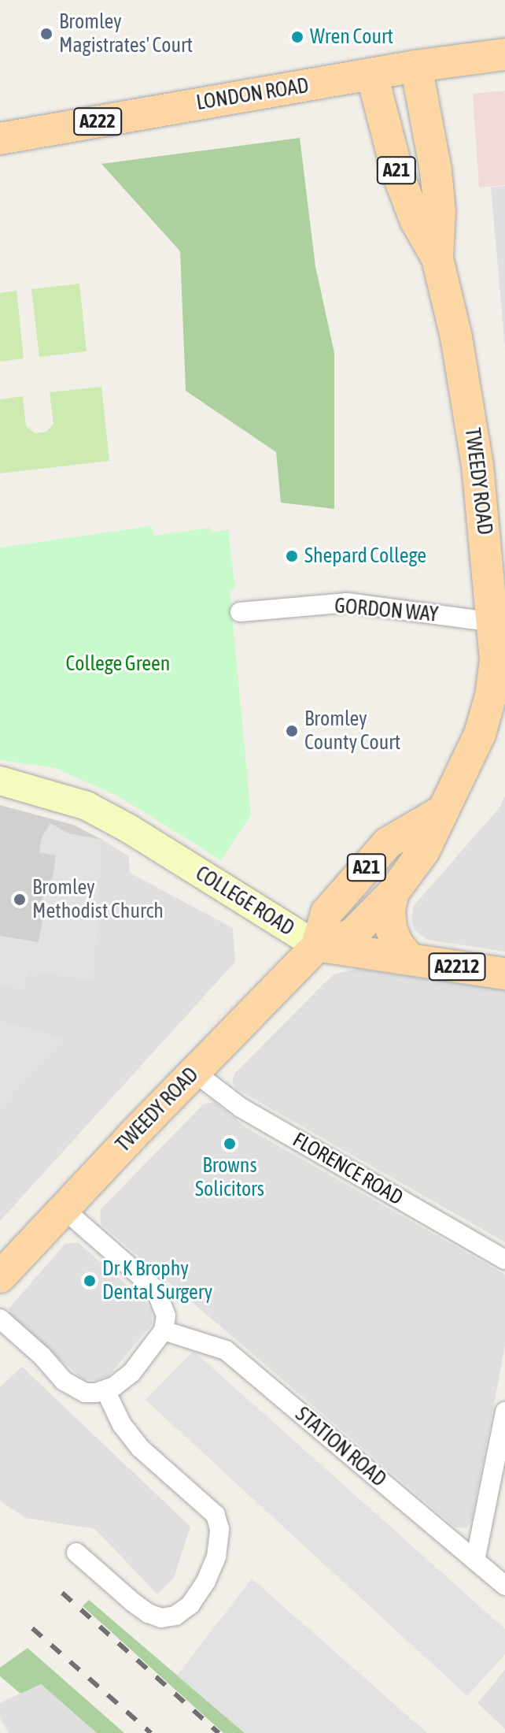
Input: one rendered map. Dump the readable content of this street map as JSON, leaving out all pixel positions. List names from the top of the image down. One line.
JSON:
{"streets":{"main road":["LONDON ROAD","A222","A21","TWEEDY ROAD","COLLEGE ROAD","A2212"],"street":["GORDON WAY","FLORENCE ROAD","STATION ROAD"]},"crossings":[["LONDON ROAD","TWEEDY ROAD"],["TWEEDY ROAD","GORDON WAY"],["TWEEDY ROAD","COLLEGE ROAD"],["TWEEDY ROAD","FLORENCE ROAD"]],"parks":["College Green"],"places":["Bromley Magistrates' Court","Wren Court","Shepard College","Bromley County Court","Bromley Methodist Church","Browns Solicitors","Dr K Brophy Dental Surgery"]}
